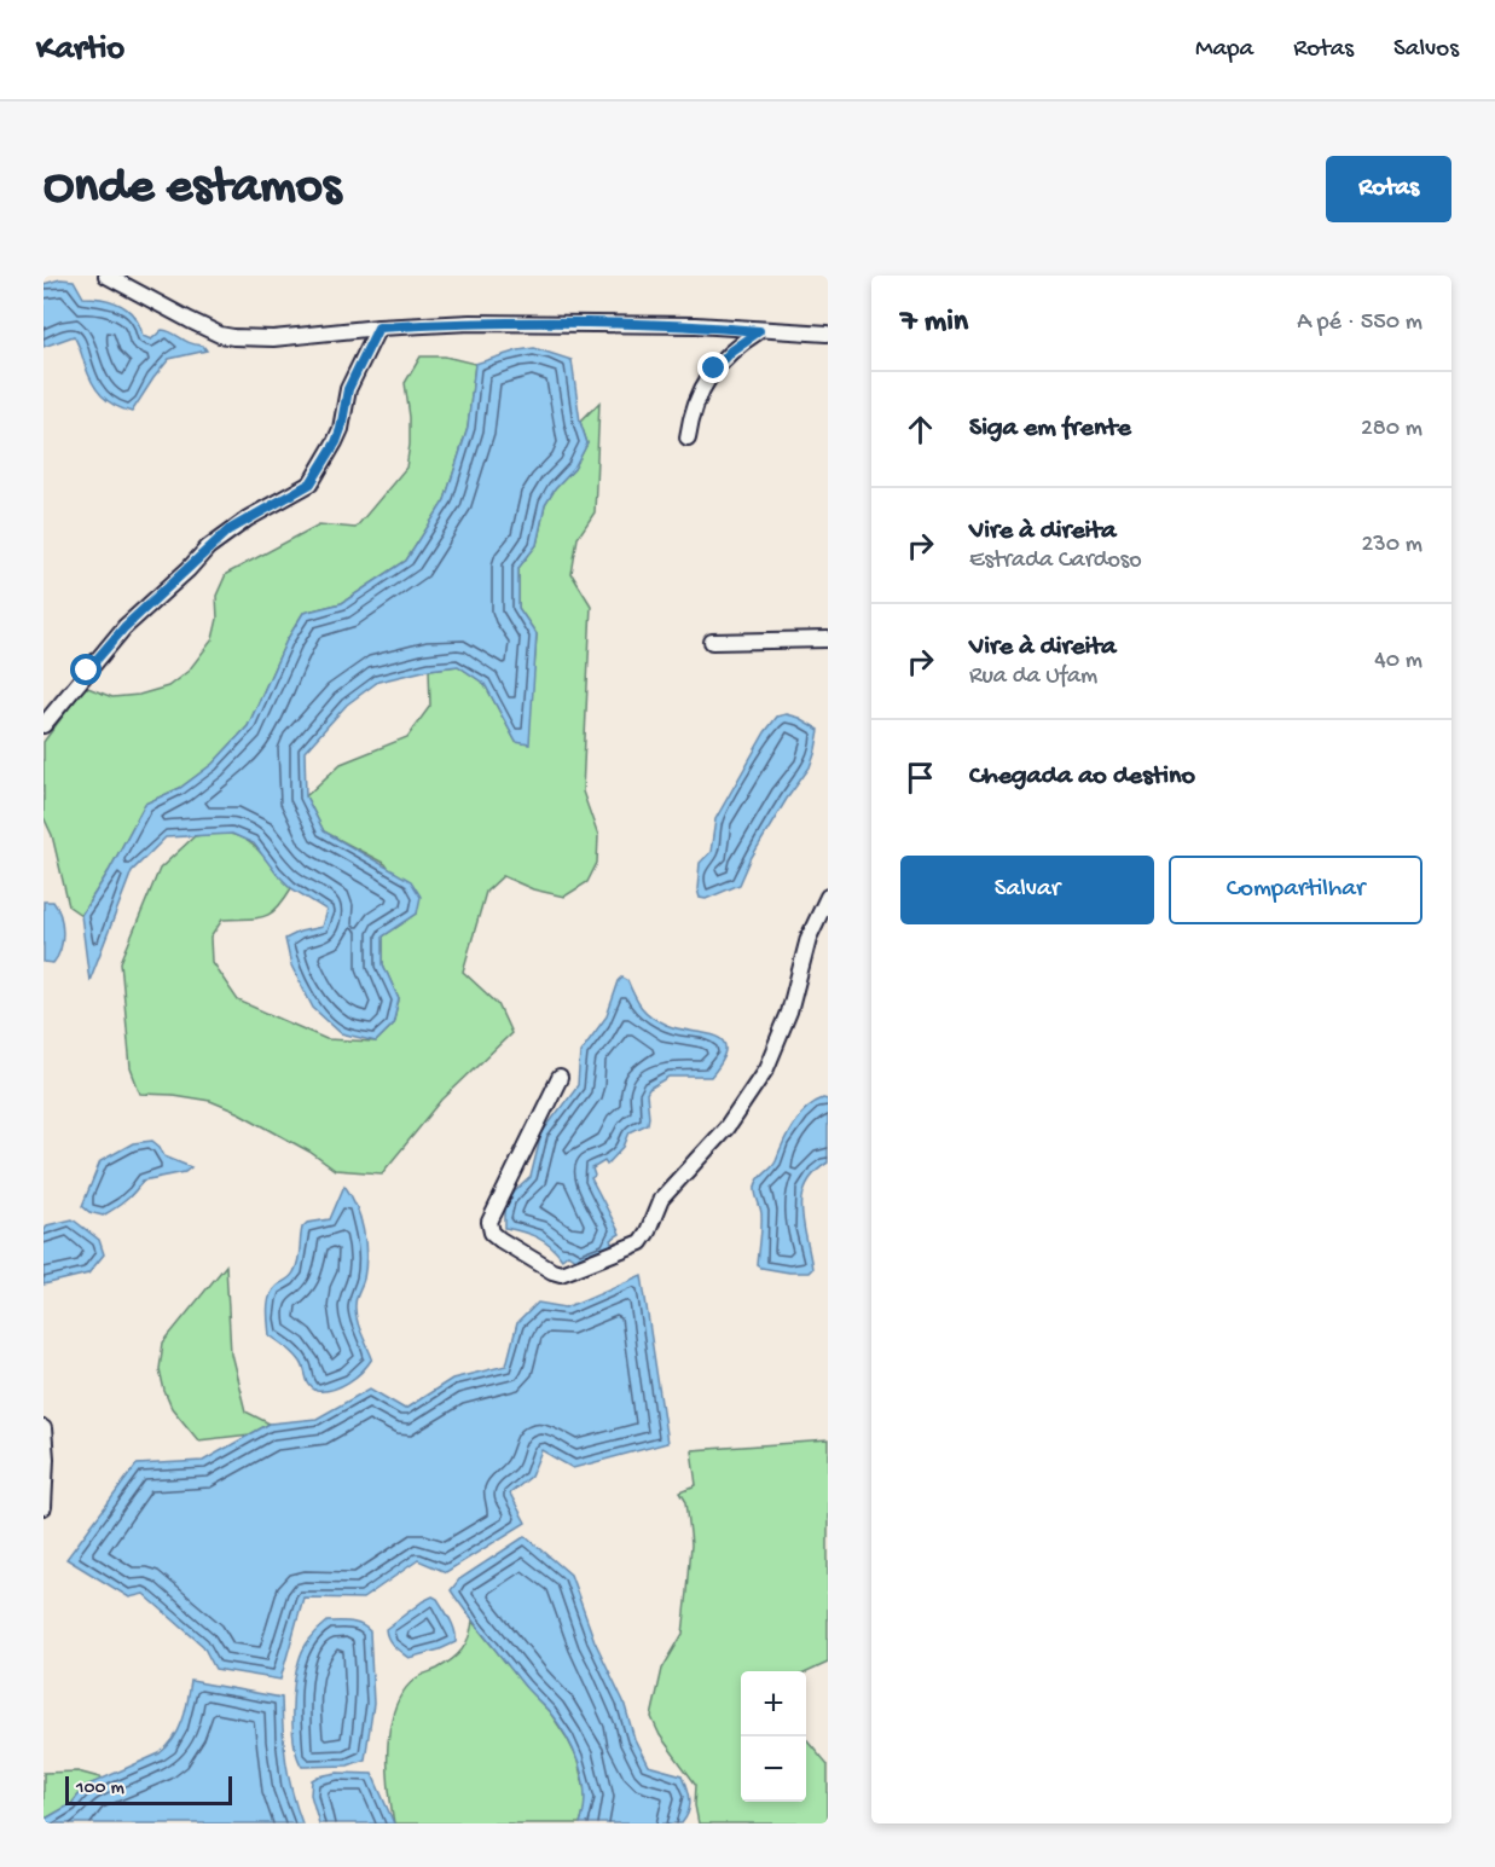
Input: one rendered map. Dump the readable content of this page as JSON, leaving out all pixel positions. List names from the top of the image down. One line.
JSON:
{"scale_bar":"100 m","page":{"header":"Kartio","nav":["Mapa","Rotas","Salvos"],"buttons":["Rotas",["Salvar","Compartilhar"]],"title":"Onde estamos","heading":["7 min","A pé · 550 m"],"list":[["Siga em frente","280 m"],["Vire à direita","Estrada Cardoso","230 m"],["Vire à direita","Rua da Ufam","40 m"],"Chegada ao destino"],"map_buttons":["+","−"],"scale":"100 m"}}
